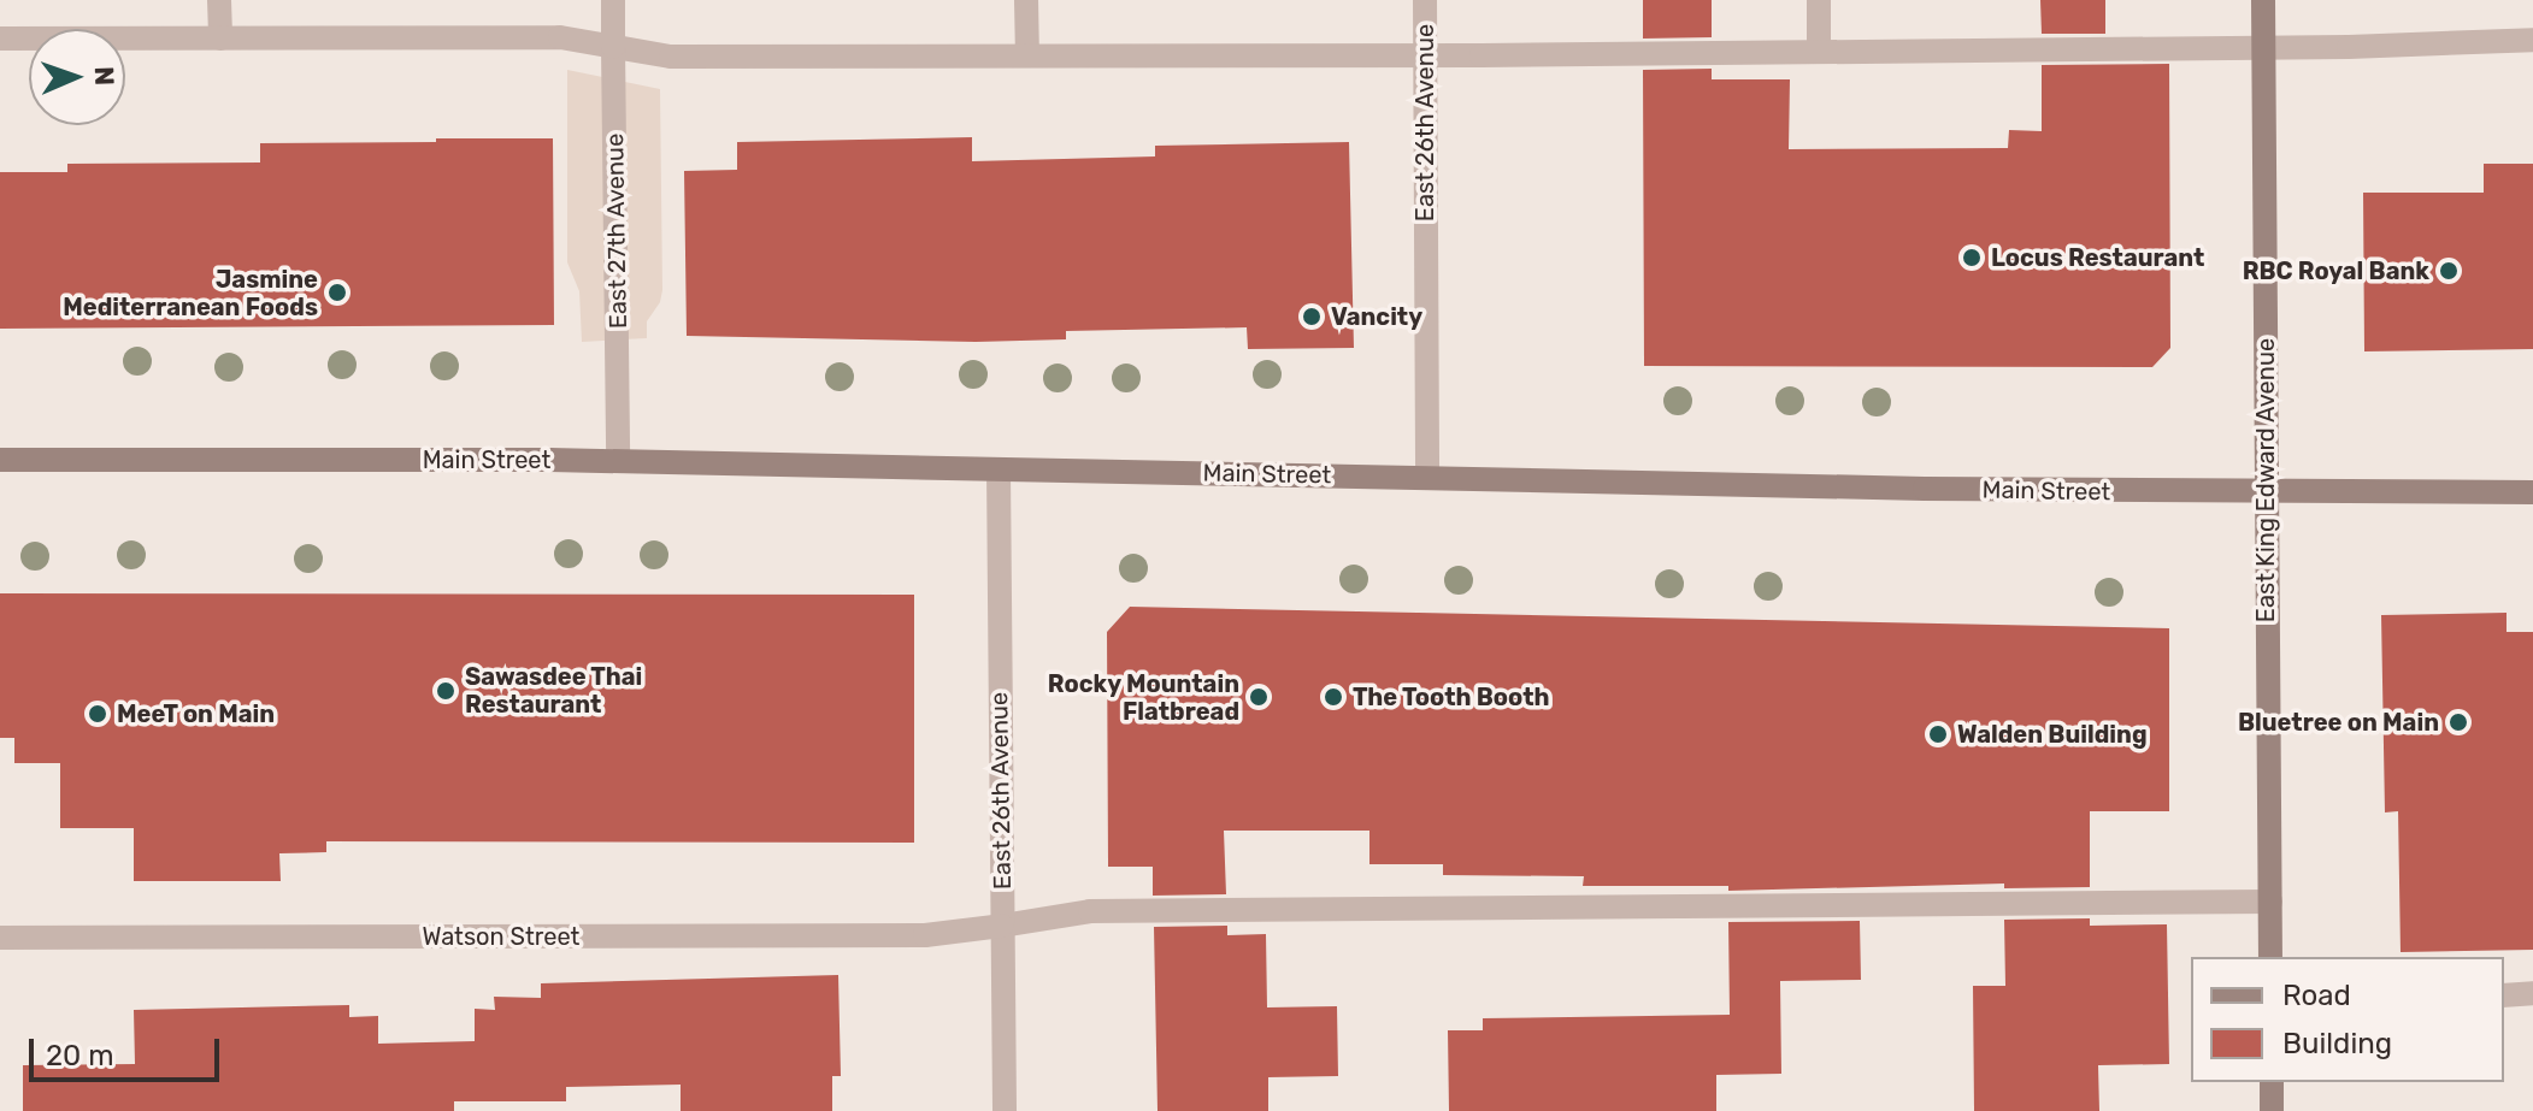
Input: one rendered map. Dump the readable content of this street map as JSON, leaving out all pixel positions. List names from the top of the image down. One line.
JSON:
{"streets":{"main road":["Main Street","East King Edward Avenue"],"street":["East 26th Avenue","East 27th Avenue","Watson Street"]},"crossings":[["East 26th Avenue","Main Street"],["East 26th Avenue","Watson Street"],["East 27th Avenue","Main Street"],["Main Street","East King Edward Avenue"],["East King Edward Avenue","Watson Street"]],"places":["Locus Restaurant","RBC Royal Bank","Jasmine Mediterranean Foods","Vancity","Sawasdee Thai Restaurant","Rocky Mountain Flatbread","The Tooth Booth","MeeT on Main","Bluetree on Main","Walden Building"],"legend":["Road","Building"],"scale_bar":"20 m","north":"right"}
